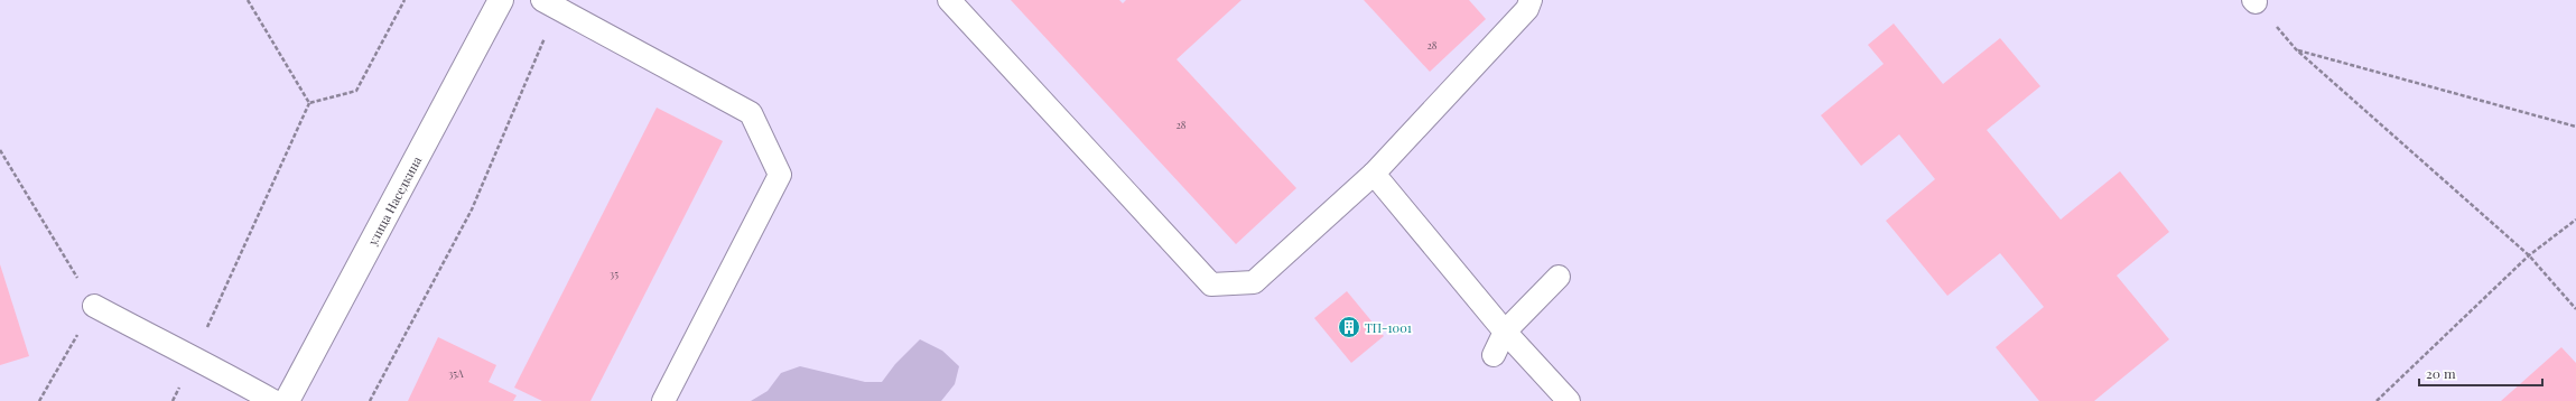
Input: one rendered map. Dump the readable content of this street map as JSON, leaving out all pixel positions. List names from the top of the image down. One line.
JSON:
{"streets":{"main road":["улица Наседкина"]},"places":{"building":["ТП-1001"]},"house_numbers":["28","28","35","35А"],"scale_bar":"20 m"}
